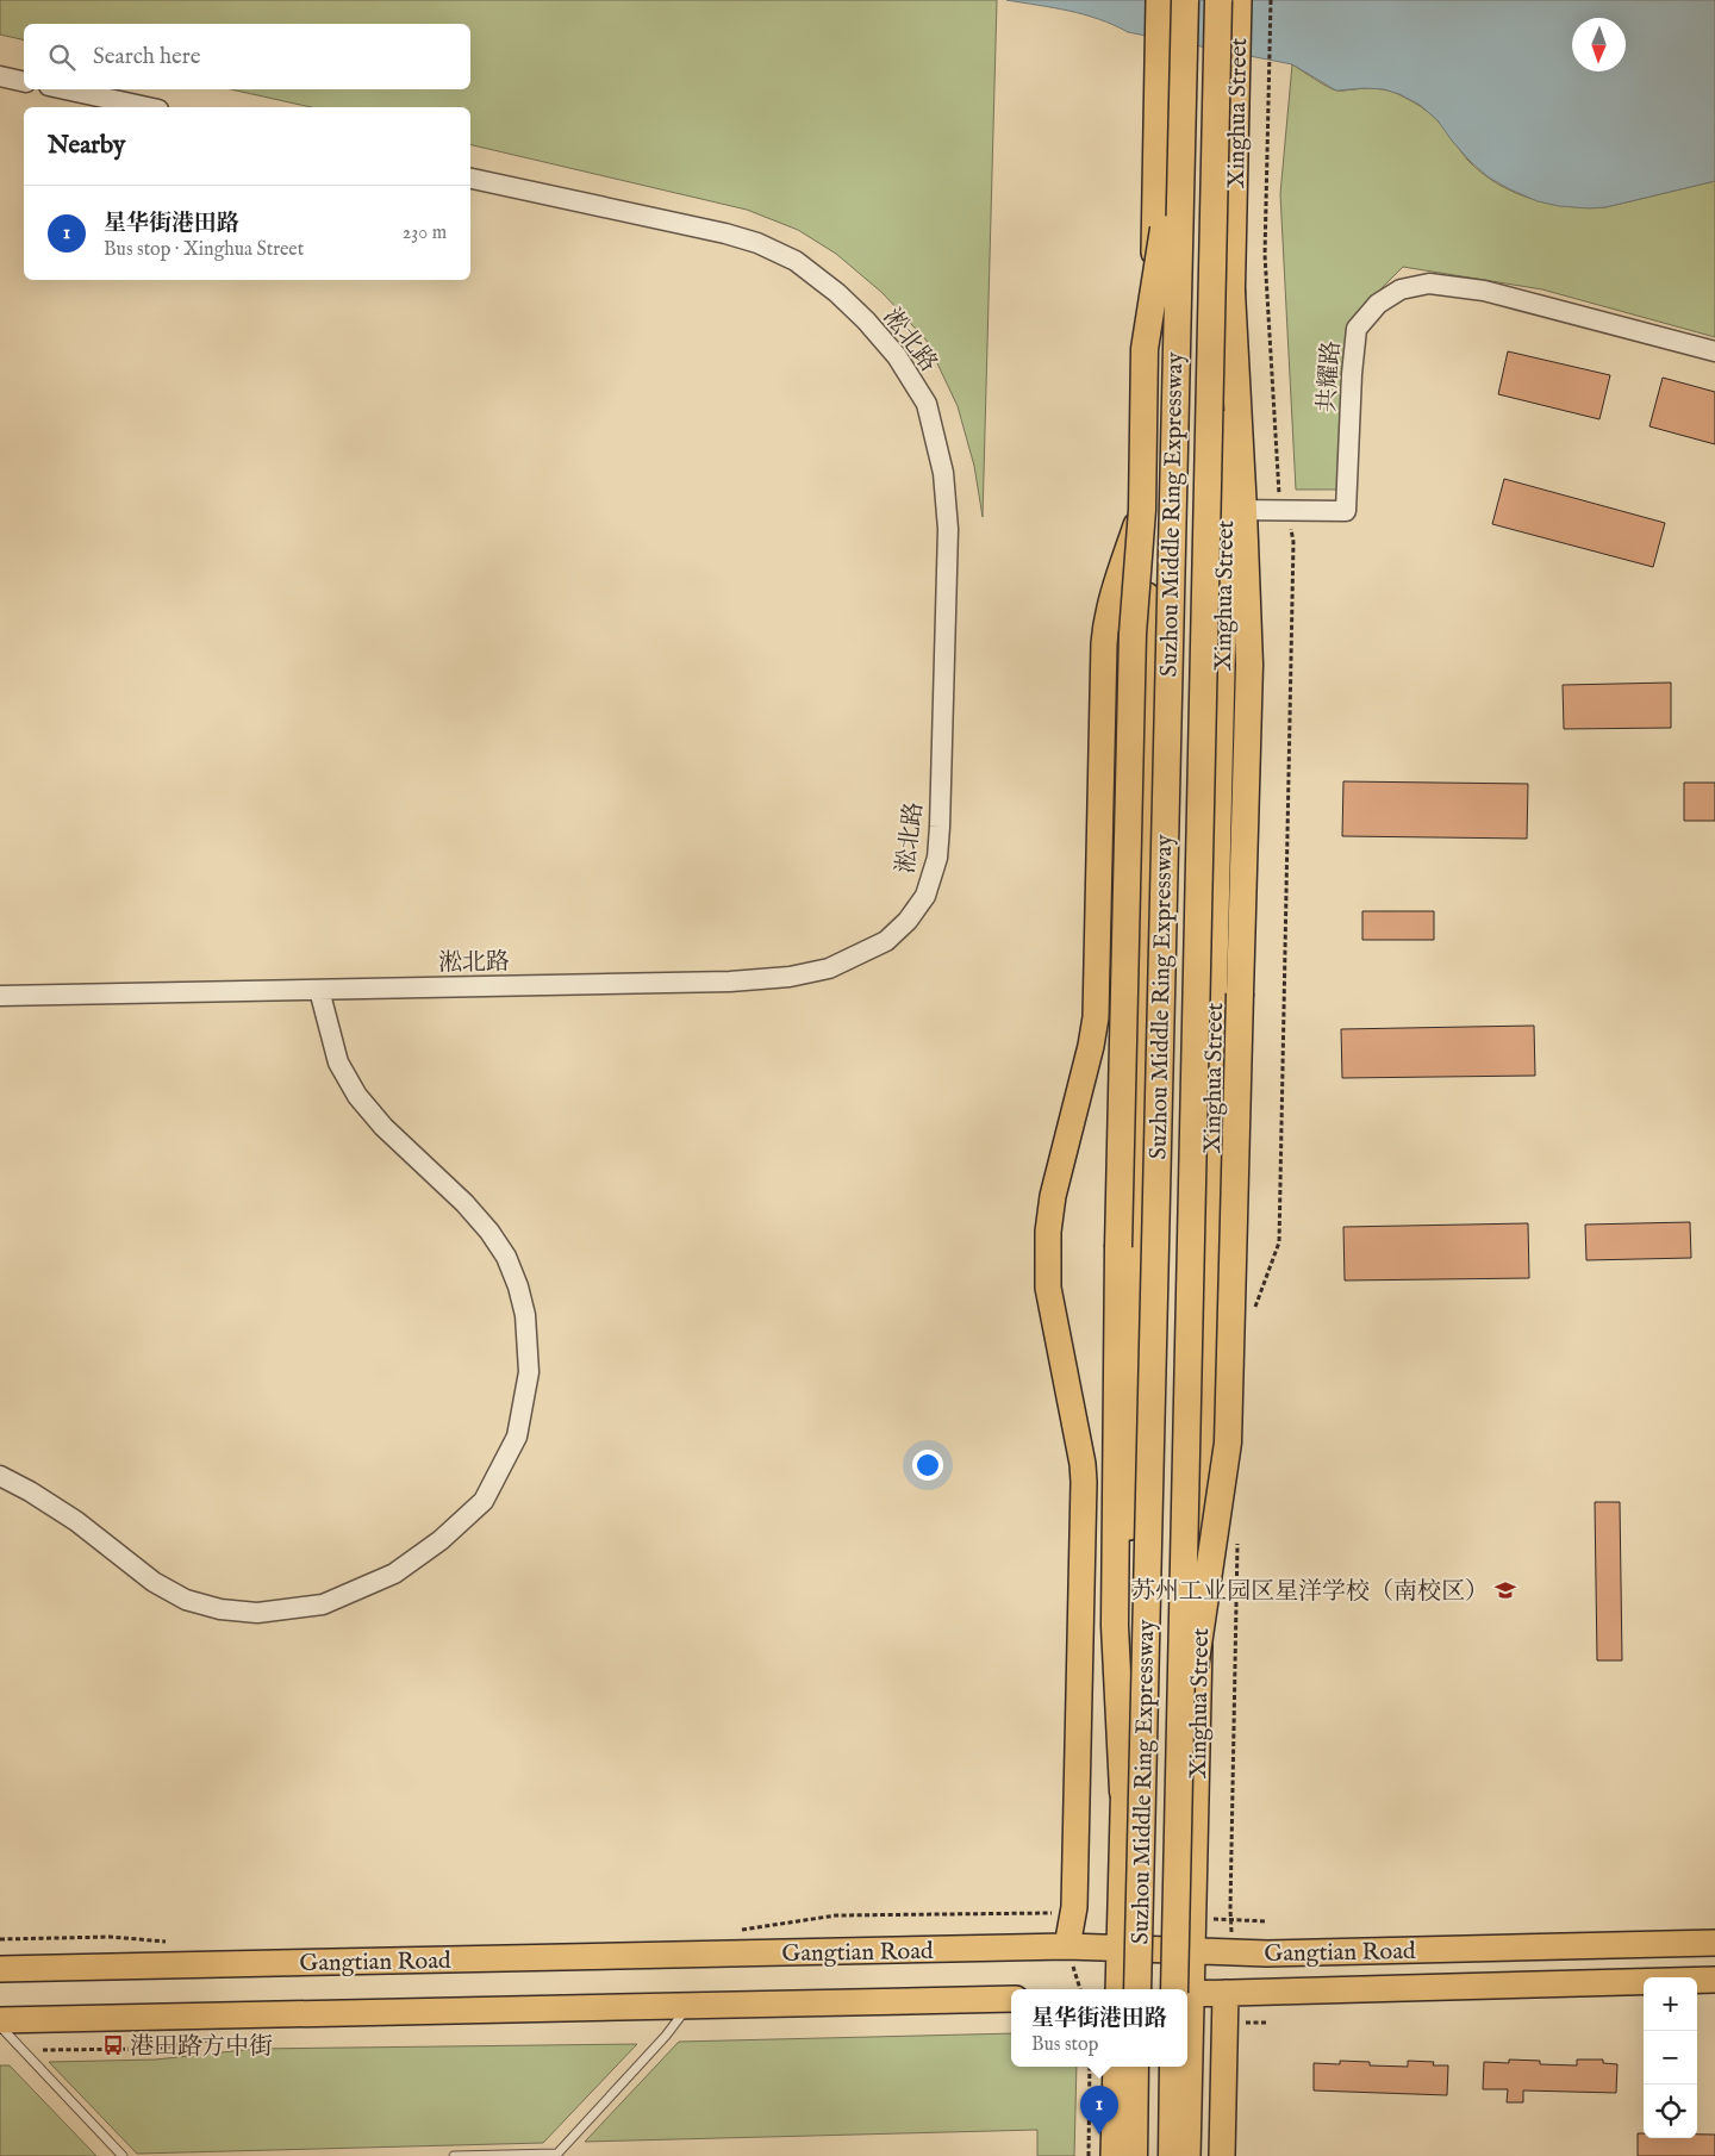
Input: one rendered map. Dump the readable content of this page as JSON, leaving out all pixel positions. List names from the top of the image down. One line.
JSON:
{"streets":{"highway":["Suzhou Middle Ring Expressway"],"main road":["Xinghua Street","Gangtian Road"],"street":["淞北路","共耀路"]},"crossings":[["Xinghua Street","共耀路"],["Xinghua Street","Gangtian Road"]],"places":{"school or university":["苏州工业园区星洋学校（南校区）"],"bus stop":["港田路方中街"]},"north":"bottom","page":{"search":"Search here","heading":"Nearby","list":[{"mark":"1","name":"星华街港田路","note":"Bus stop · Xinghua Street","value":"230 m"}],"map_buttons":["+","−"],"popup":["星华街港田路","Bus stop"],"pins":"1"}}
